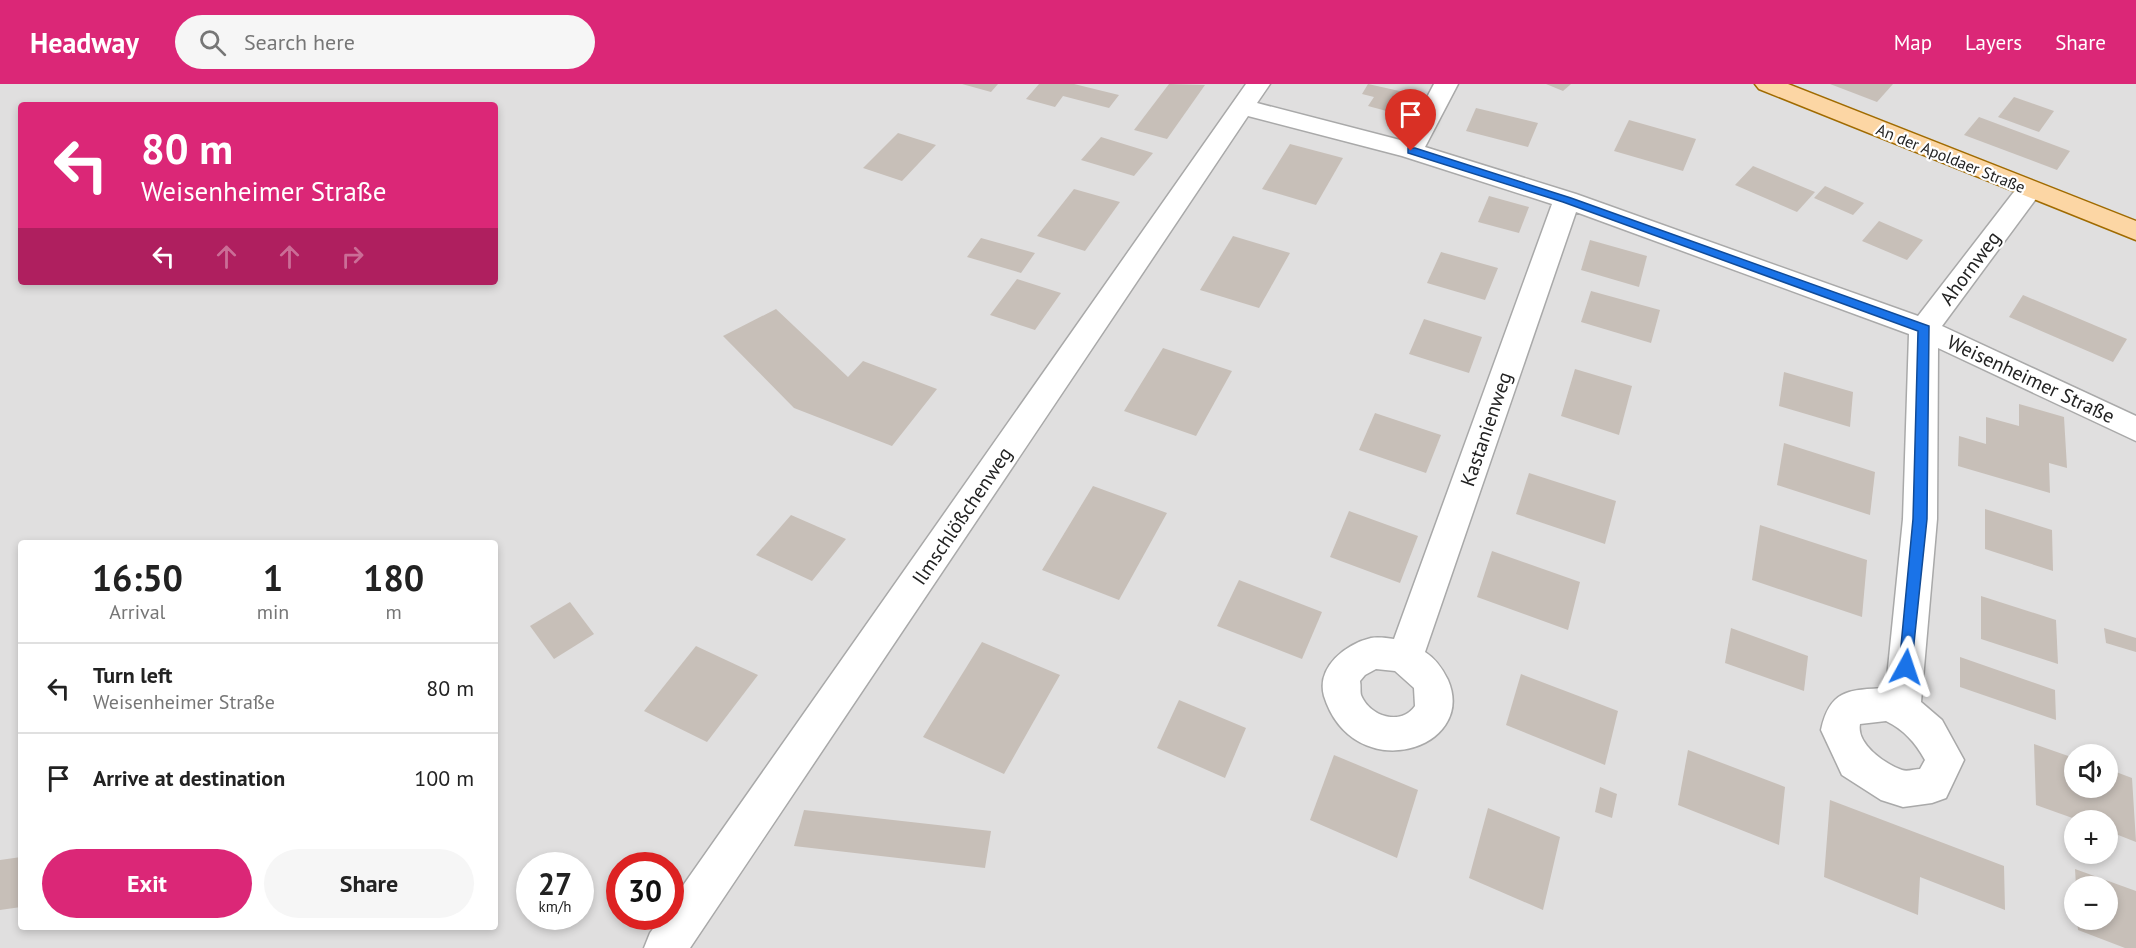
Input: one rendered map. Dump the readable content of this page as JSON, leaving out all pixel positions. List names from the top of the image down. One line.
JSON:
{"streets":{"main road":["An der Apoldaer Straße"],"street":["Ahornweg","Weisenheimer Straße","Kastanienweg","Ilmschlößchenweg"]},"crossings":[["An der Apoldaer Straße","Ahornweg"],["Ahornweg","Weisenheimer Straße"],["Weisenheimer Straße","Kastanienweg"],["Weisenheimer Straße","Ilmschlößchenweg"]],"page":{"header":"Headway","search":"Search here","nav":["Map","Layers","Share"],"turn":["80 m","Weisenheimer Straße"],"eta":["16:50","Arrival","1","min","180","m"],"list":[{"name":"Turn left","note":"Weisenheimer Straße","value":"80 m"},{"name":"Arrive at destination","value":"100 m"}],"map_buttons":["+","−"],"buttons":["Exit","Share"],"speed":"27 km/h","limit":"30"}}
